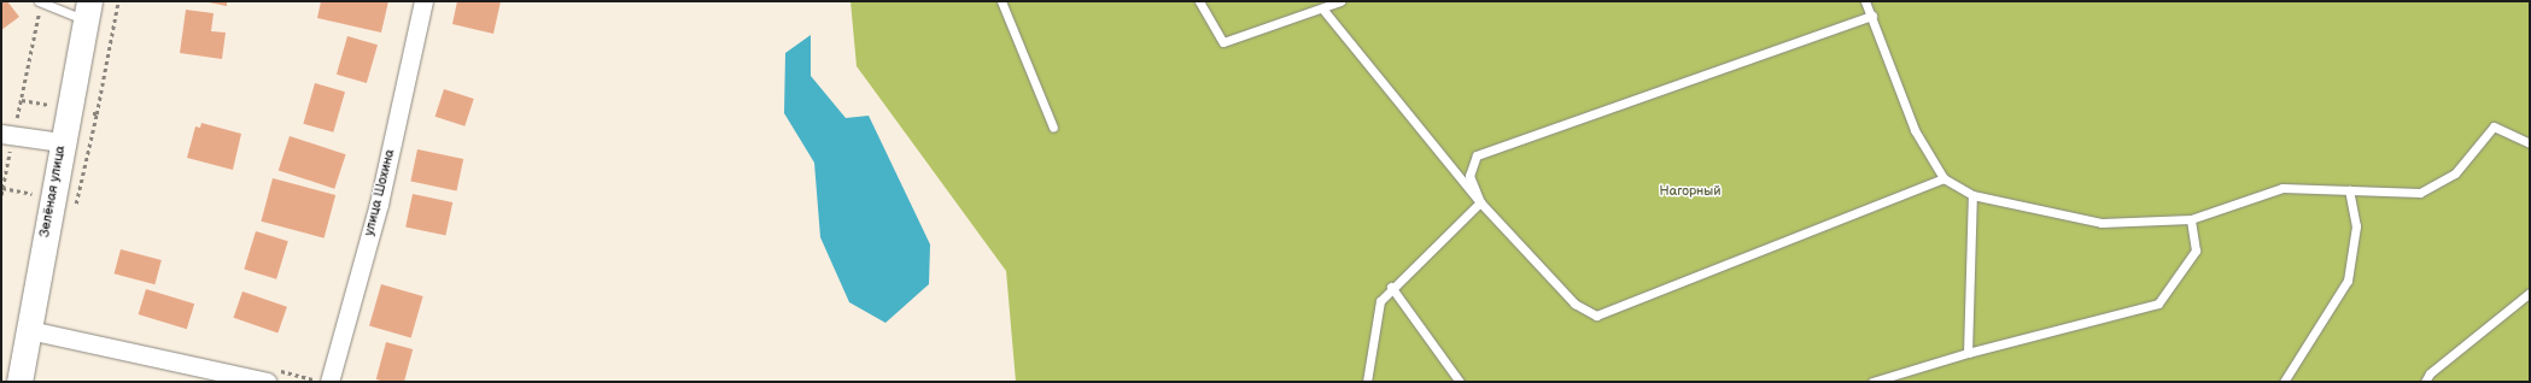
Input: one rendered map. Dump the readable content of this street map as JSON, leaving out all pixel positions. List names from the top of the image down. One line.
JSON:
{"streets":{"main road":["Зелёная улица"],"street":["улица Шохина"]},"parks":["Нагорный"]}
